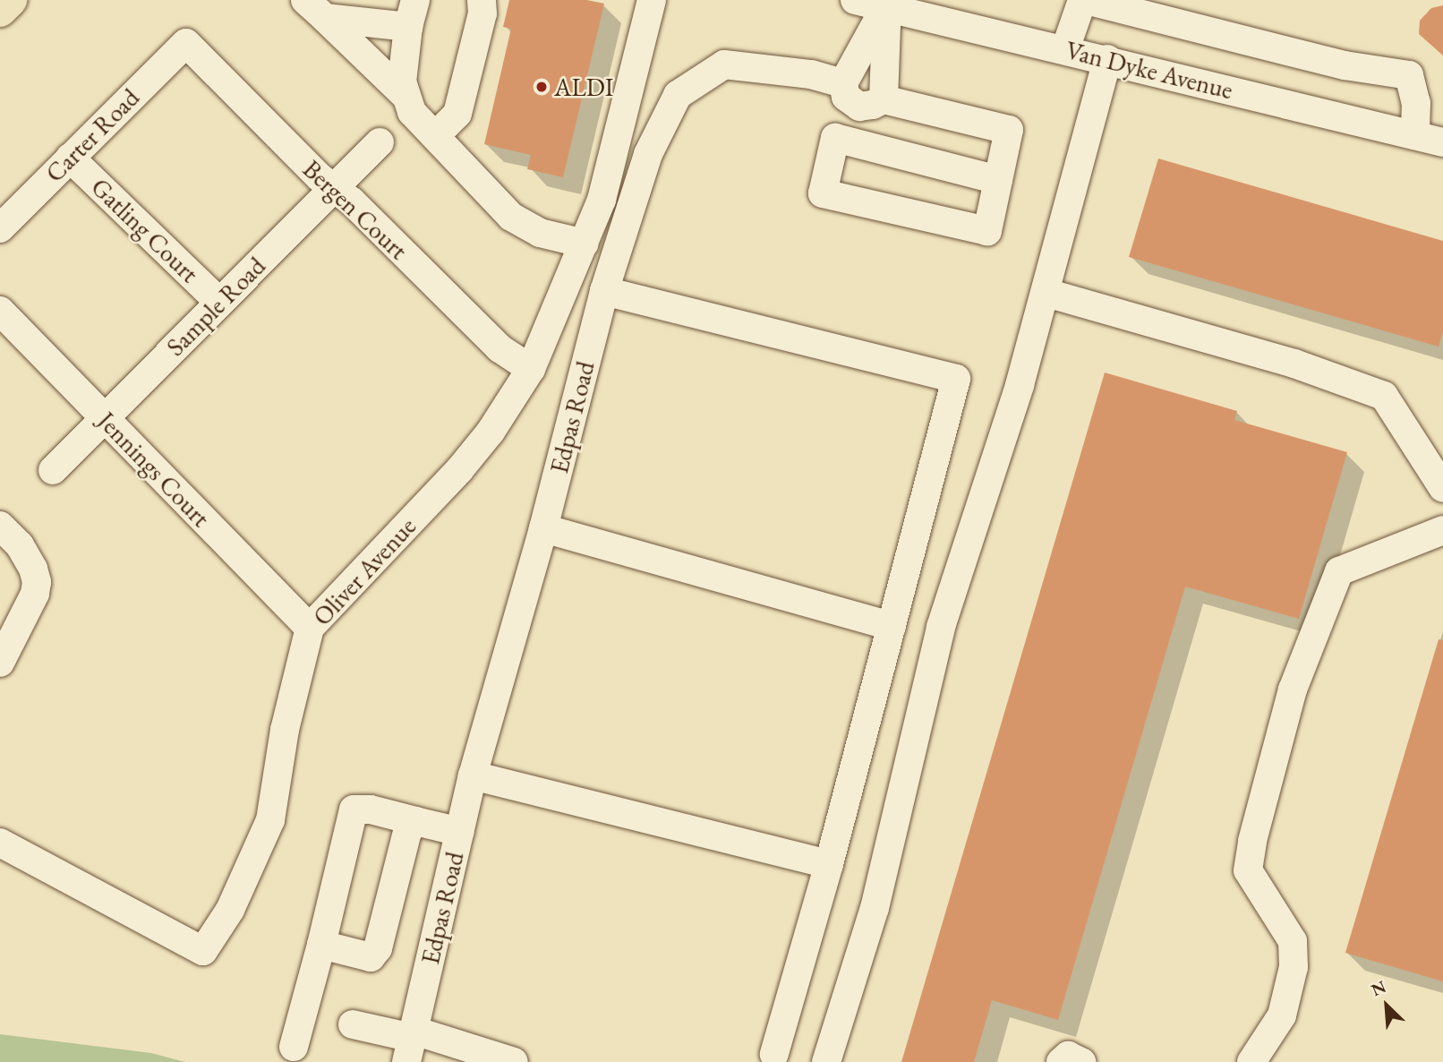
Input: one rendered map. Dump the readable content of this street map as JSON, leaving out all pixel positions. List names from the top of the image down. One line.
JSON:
{"streets":{"street":["Van Dyke Avenue","Carter Road","Bergen Court","Gatling Court","Sample Road","Edpas Road","Jennings Court","Oliver Avenue"]},"crossings":[["Carter Road","Bergen Court"],["Carter Road","Gatling Court"],["Bergen Court","Sample Road"],["Bergen Court","Oliver Avenue"],["Gatling Court","Sample Road"],["Sample Road","Jennings Court"],["Jennings Court","Oliver Avenue"]],"places":["ALDI"],"north":"top left"}
